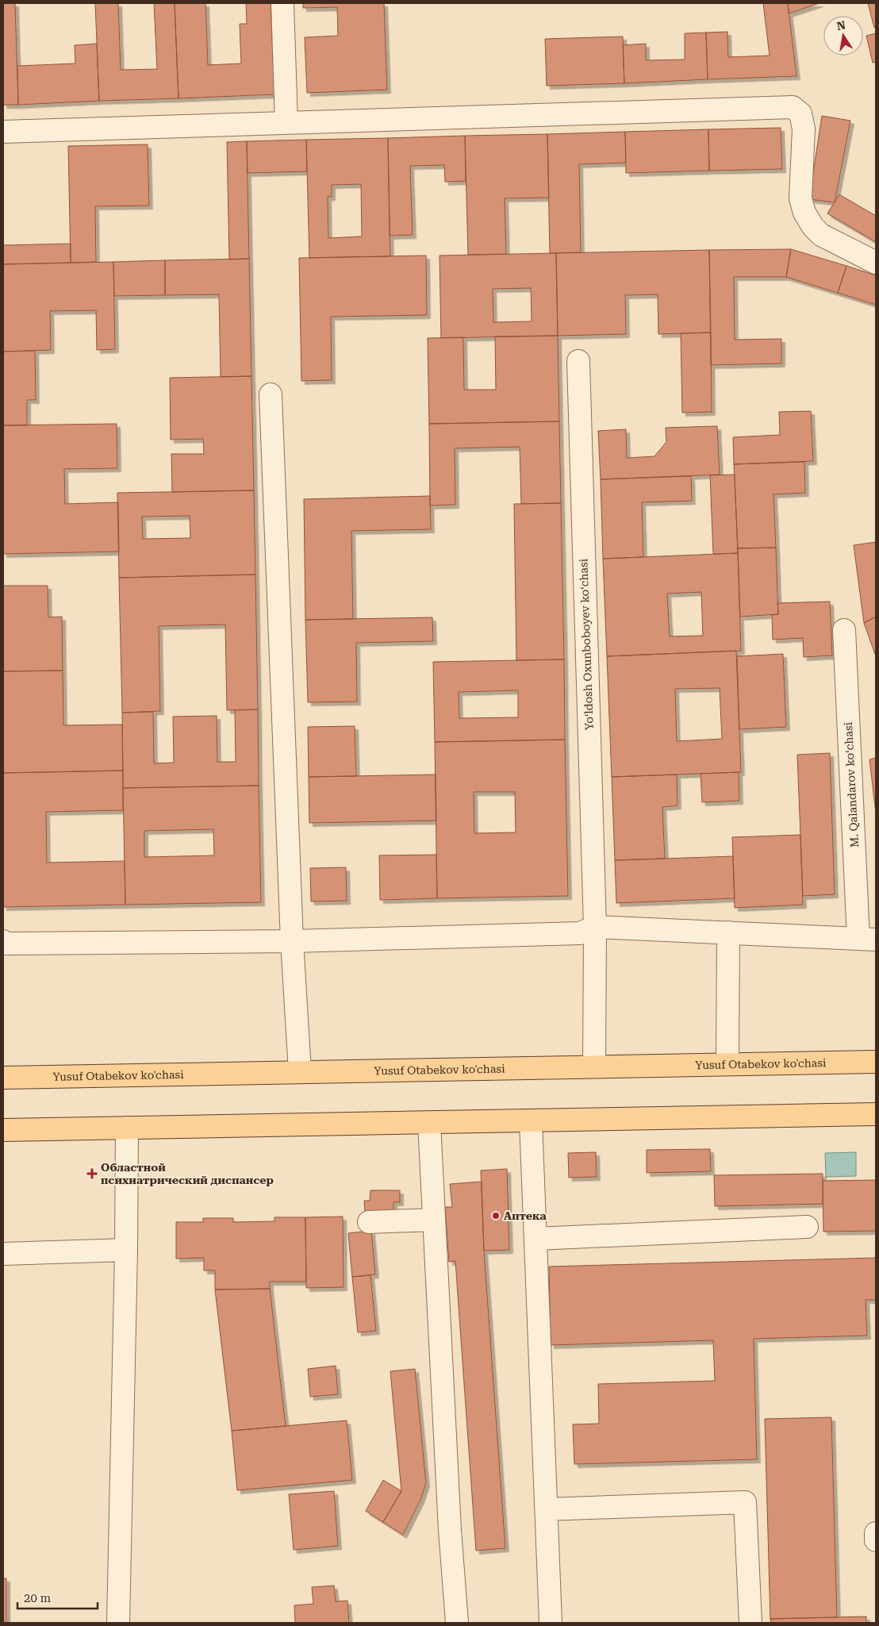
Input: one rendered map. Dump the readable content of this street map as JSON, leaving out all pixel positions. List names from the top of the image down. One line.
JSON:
{"streets":{"main road":["Yusuf Otabekov ko'chasi"],"street":["Yoʻldosh Oxunboboyev koʻchasi","M. Qalandarov koʻchasi"]},"crossings":[["Yoʻldosh Oxunboboyev koʻchasi","Yusuf Otabekov ko'chasi"]],"places":{"health":["Областной психиатрический диспансер"],"other":["Аптека"]},"scale_bar":"20 m","north":"top"}
